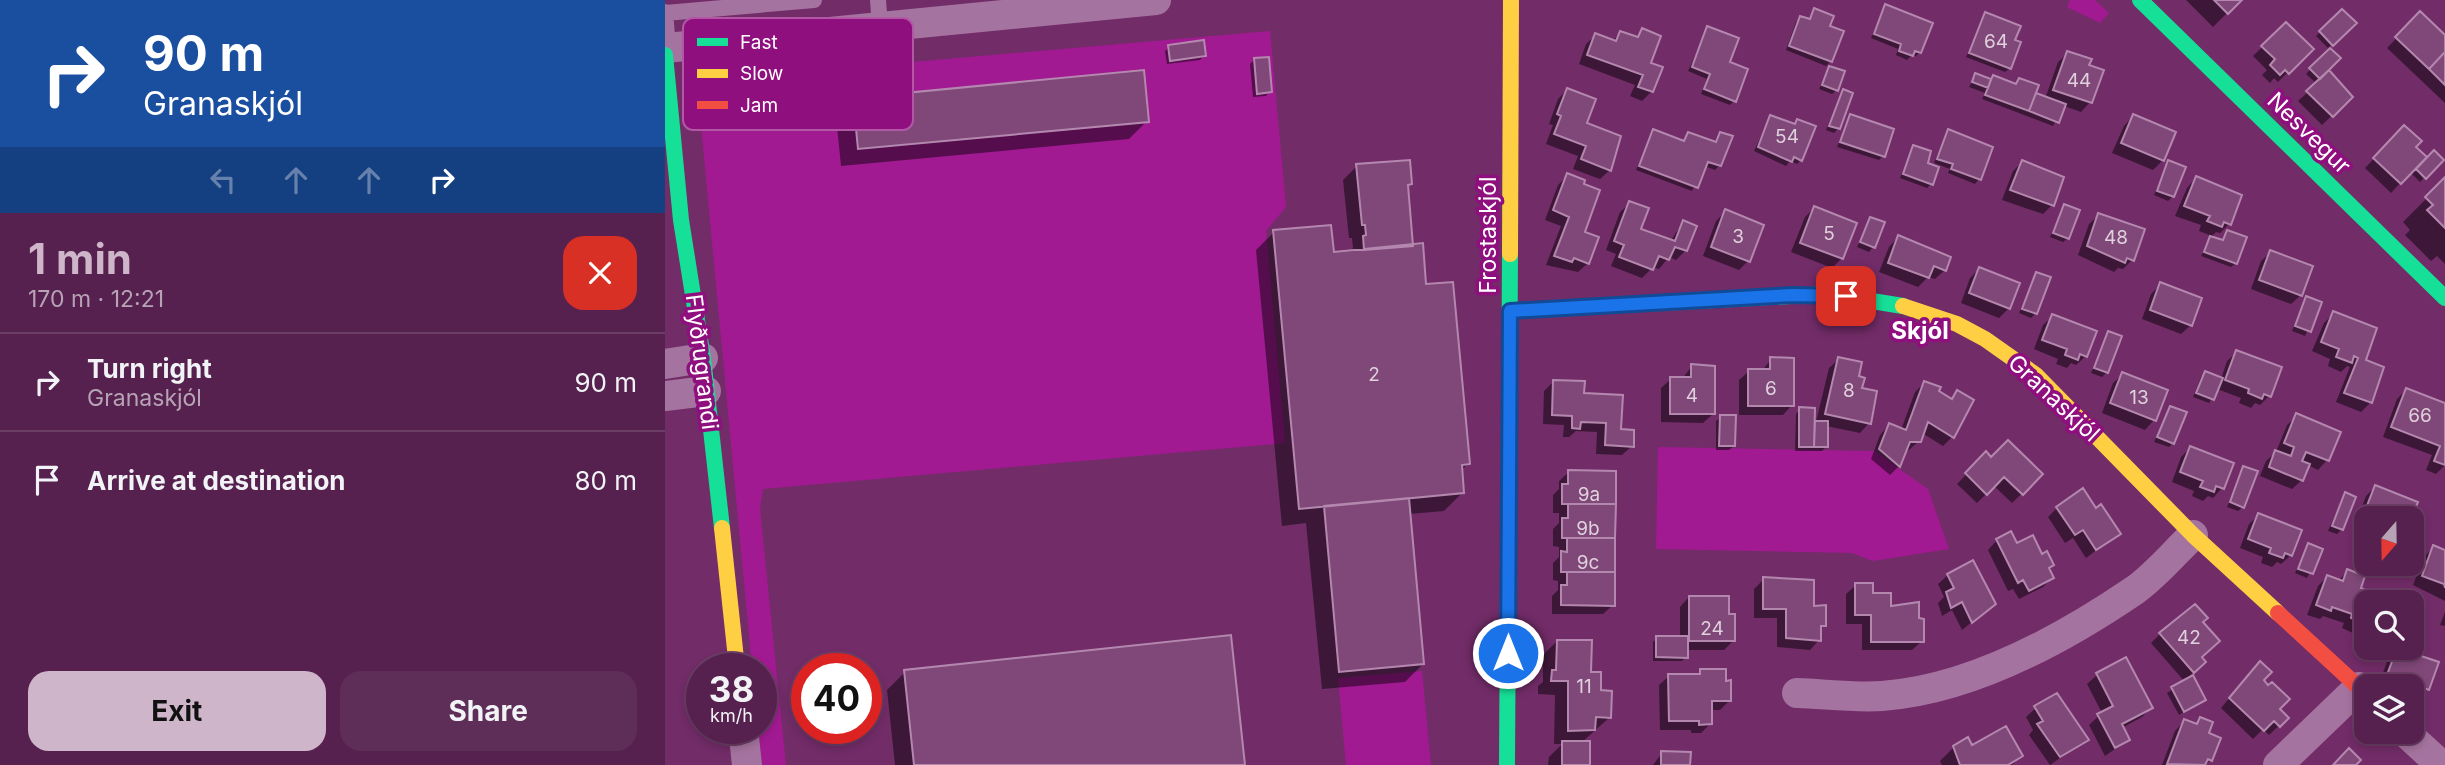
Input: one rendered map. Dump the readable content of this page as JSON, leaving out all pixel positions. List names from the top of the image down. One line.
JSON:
{"streets":{"street":["Nesvegur","Frostaskjól","Flyðrugrandi","Granaskjól"]},"crossings":[["Frostaskjól","Granaskjól"]],"districts":["Skjól"],"house_numbers":["64","44","54","5","3","48","2","6","8","4","13","66","9a","9b","9c","24","42","11"],"legend":["Fast","Slow","Jam"],"north":"bottom","page":{"turn":["90 m","Granaskjól"],"heading":["1 min","170 m · 12:21"],"list":[{"name":"Turn right","note":"Granaskjól","value":"90 m"},{"name":"Arrive at destination","value":"80 m"}],"speed":"38 km/h","limit":"40","buttons":["Exit","Share"]}}
